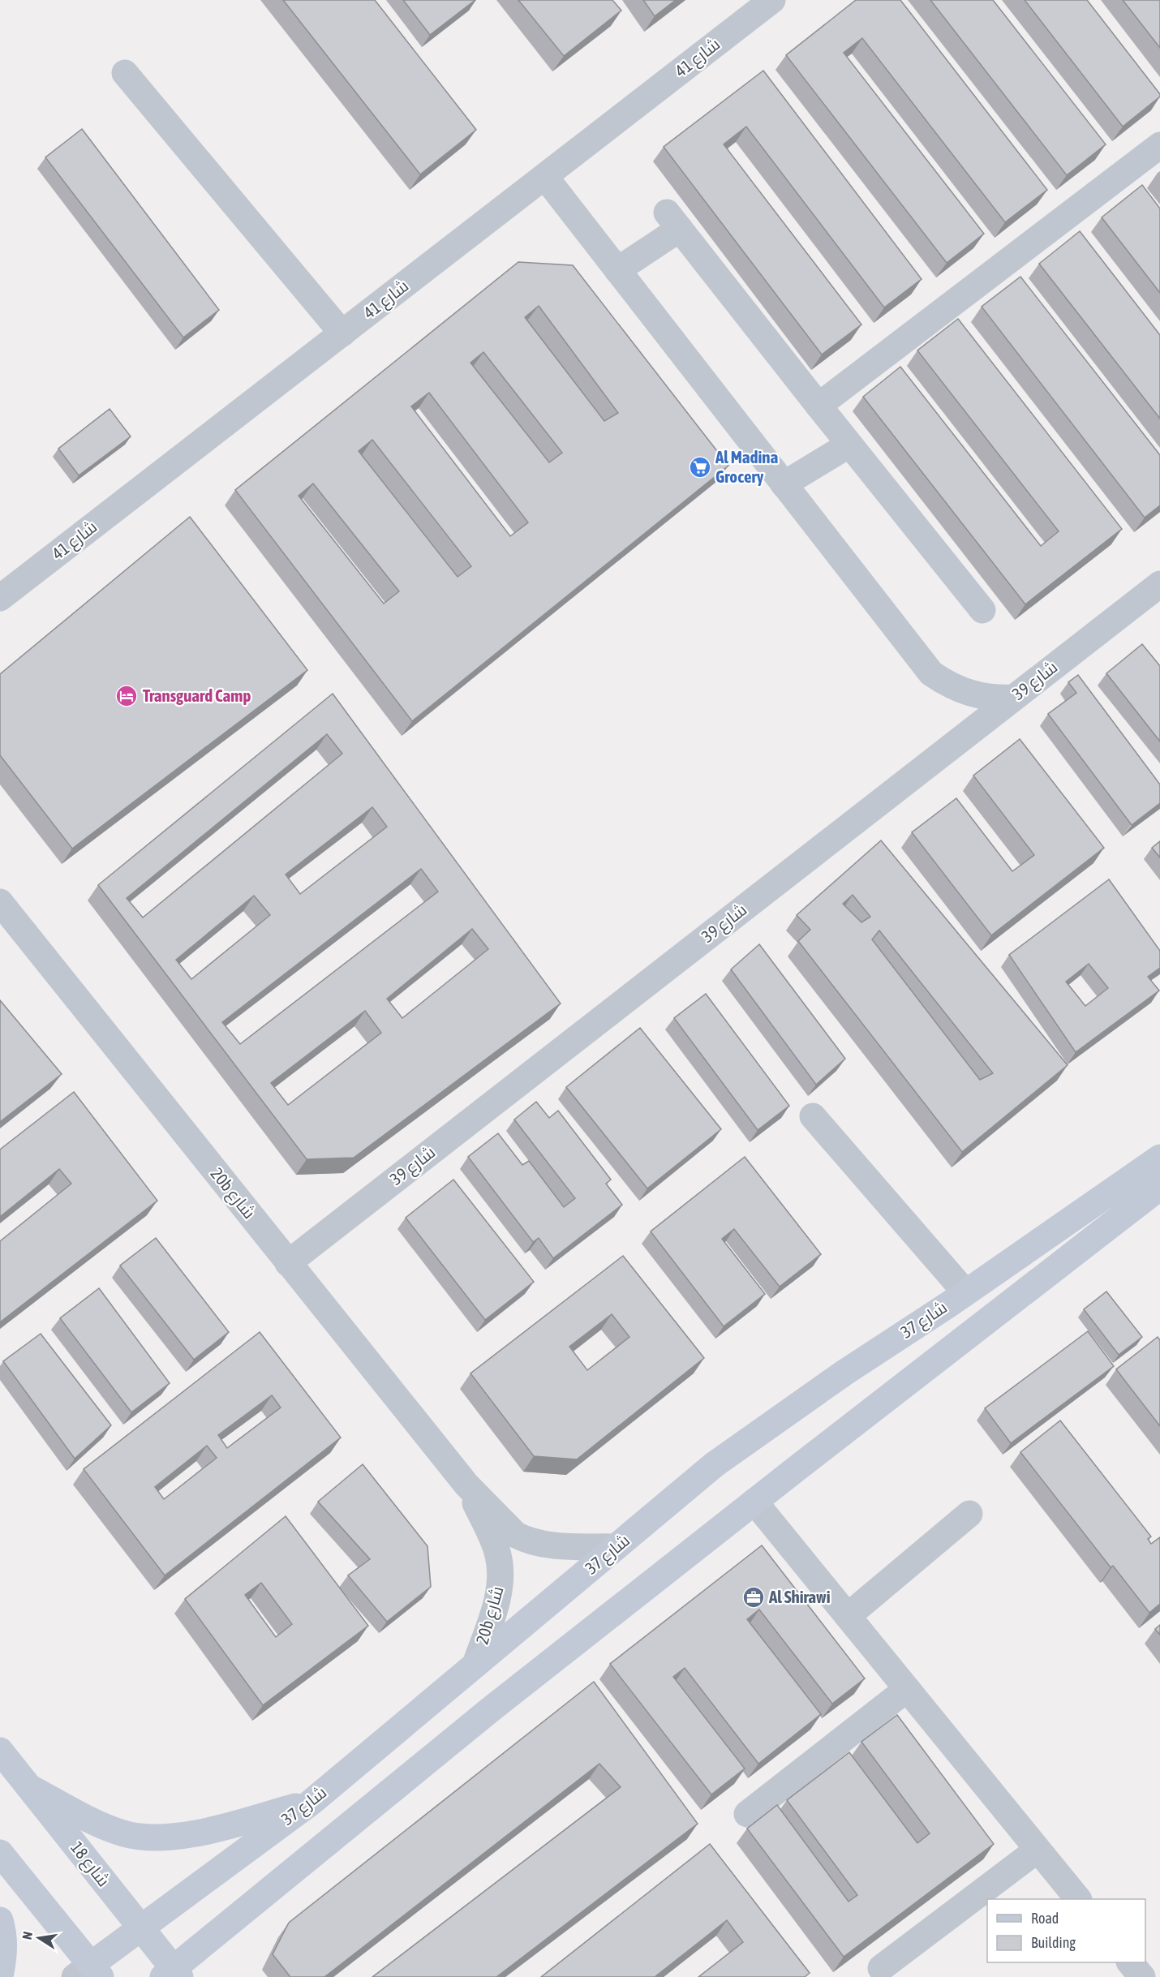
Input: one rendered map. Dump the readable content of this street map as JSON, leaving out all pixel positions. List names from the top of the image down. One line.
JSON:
{"streets":{"street":["شارع 41","شارع 39","20b شارع","شارع 37","شارع 18"]},"crossings":[["شارع 39","20b شارع"],["20b شارع","شارع 37"],["شارع 37","شارع 18"]],"places":{"supermarket":["Al Madina Grocery"],"hotel":["Transguard Camp"],"office":["Al Shirawi"]},"legend":["Road","Building"],"north":"left"}
